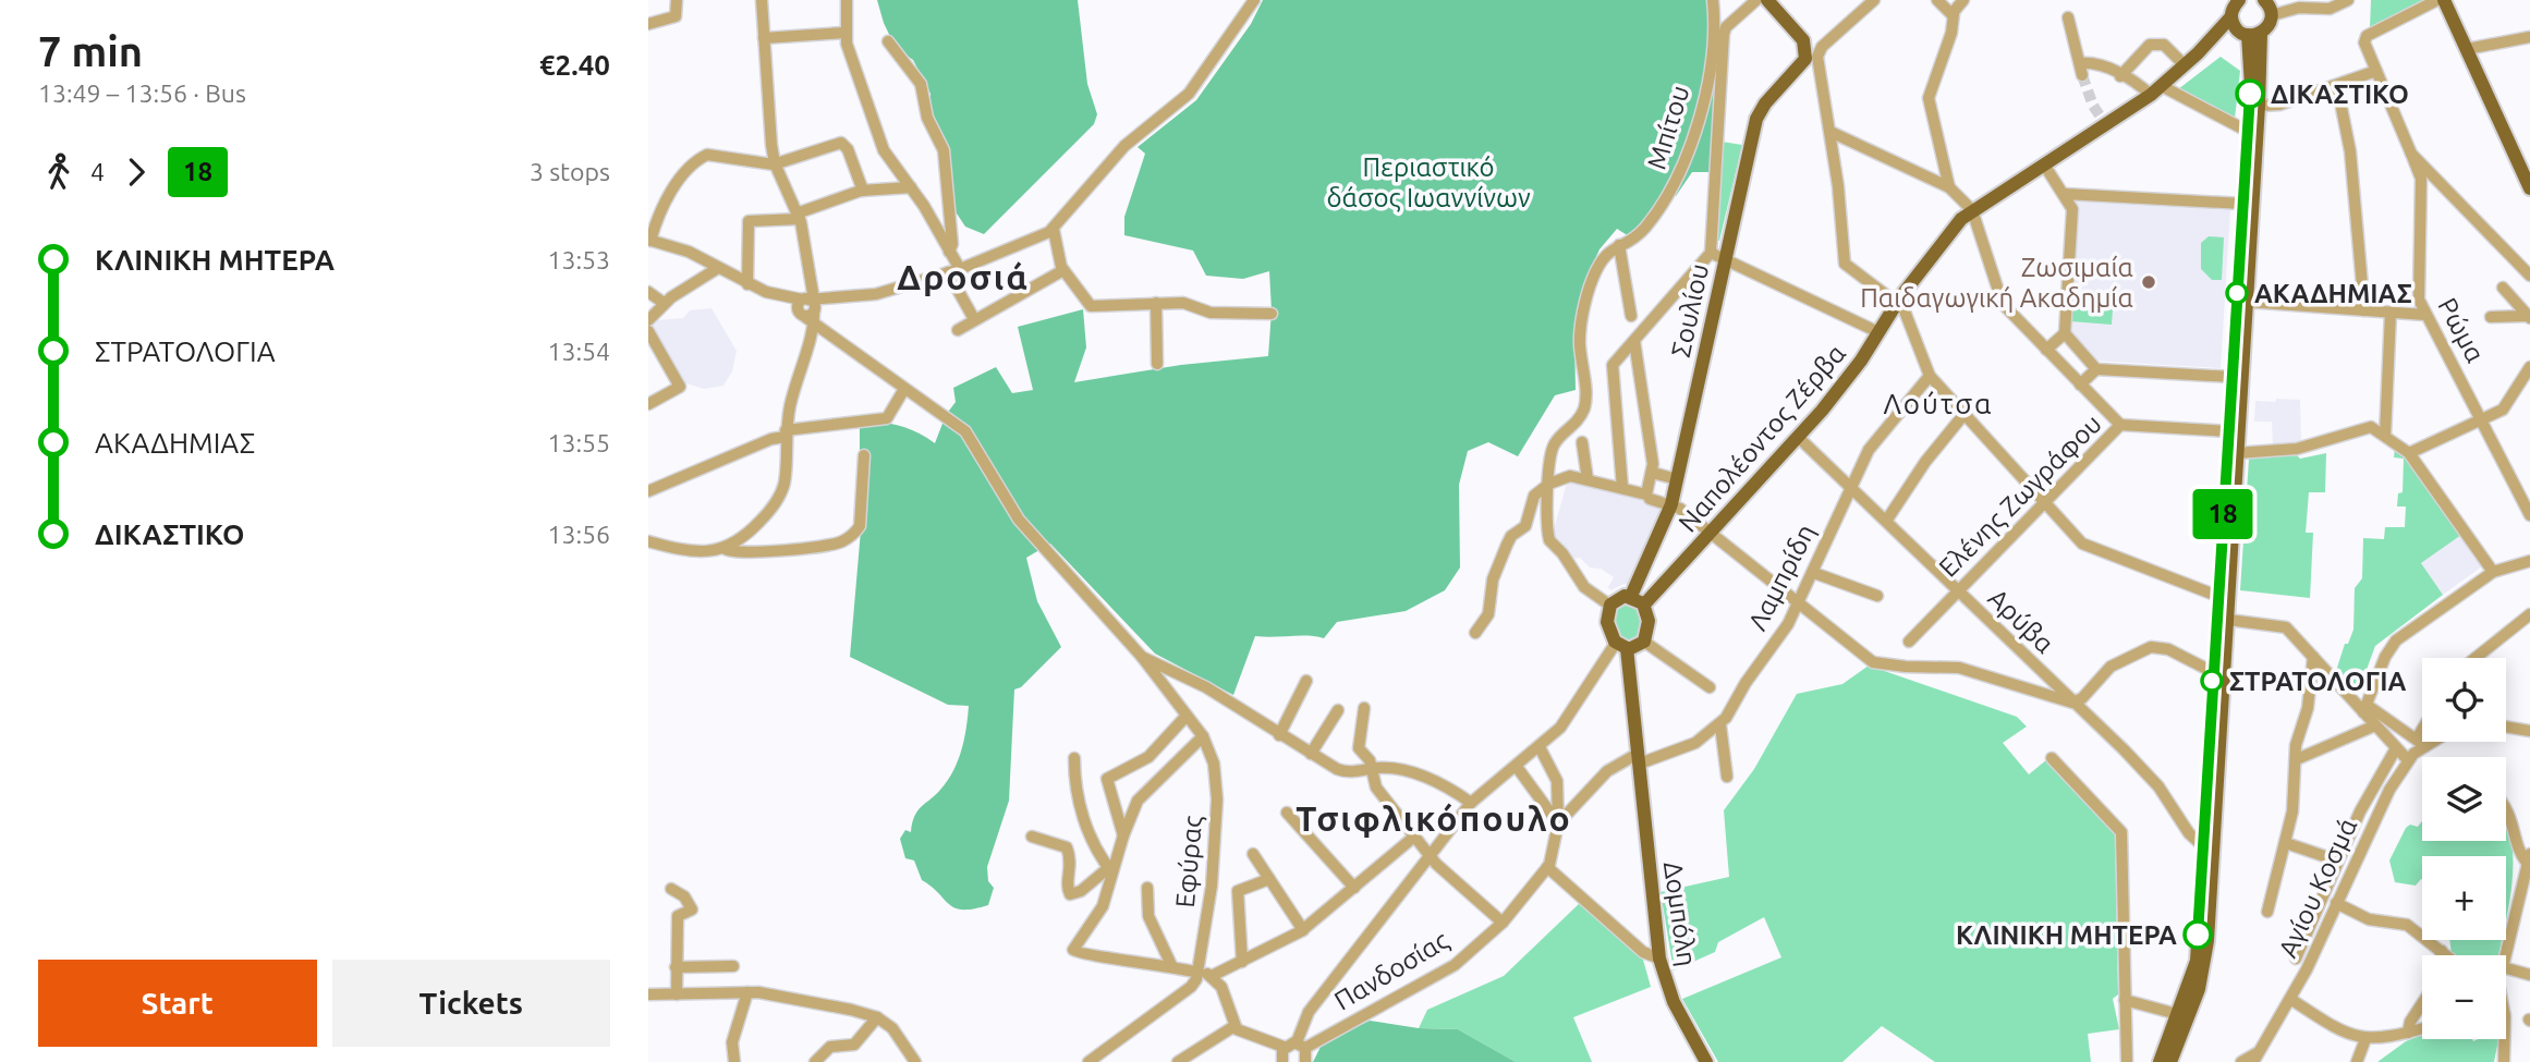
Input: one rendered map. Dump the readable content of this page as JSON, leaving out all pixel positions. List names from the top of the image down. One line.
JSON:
{"streets":{"main road":["Σουλίου","Ναπολέοντος Ζέρβα","Δομπόλη"],"street":["Μπίτου","Ρώμα","Ελένης Ζωγράφου","Λαμπρίδη","Αρύβα","Εφύρας","Αγίου Κοσμά","Πανδοσίας"]},"crossings":[["Μπίτου","Σουλίου"],["Μπίτου","Ναπολέοντος Ζέρβα"],["Μπίτου","Δομπόλη"],["Σουλίου","Ναπολέοντος Ζέρβα"],["Σουλίου","Δομπόλη"],["Ναπολέοντος Ζέρβα","Αρύβα"],["Ναπολέοντος Ζέρβα","Δομπόλη"],["Ελένης Ζωγράφου","Αρύβα"],["Λαμπρίδη","Αρύβα"],["Λαμπρίδη","Δομπόλη"],["Λαμπρίδη","Πανδοσίας"],["Δομπόλη","Πανδοσίας"]],"districts":["Δροσιά","Λούτσα","Τσιφλικόπουλο"],"parks":["Περιαστικό δάσος Ιωαννίνων"],"places":["ΔΙΚΑΣΤΙΚΟ","Ζωσιμαία Παιδαγωγική Ακαδημία","ΑΚΑΔΗΜΙΑΣ","ΣΤΡΑΤΟΛΟΓΙΑ","ΚΛΙΝΙΚΗ ΜΗΤΕΡΑ"],"lines":["bus line 18"],"page":{"heading":["7 min","13:49 – 13:56 · Bus","€2.40"],"on_map":"18","legs":["4","18","3 stops"],"list":[{"name":"ΚΛΙΝΙΚΗ ΜΗΤΕΡΑ","value":"13:53"},{"name":"ΣΤΡΑΤΟΛΟΓΙΑ","value":"13:54"},{"name":"ΑΚΑΔΗΜΙΑΣ","value":"13:55"},{"name":"ΔΙΚΑΣΤΙΚΟ","value":"13:56"}],"map_buttons":["+","−"],"buttons":["Start","Tickets"]}}
